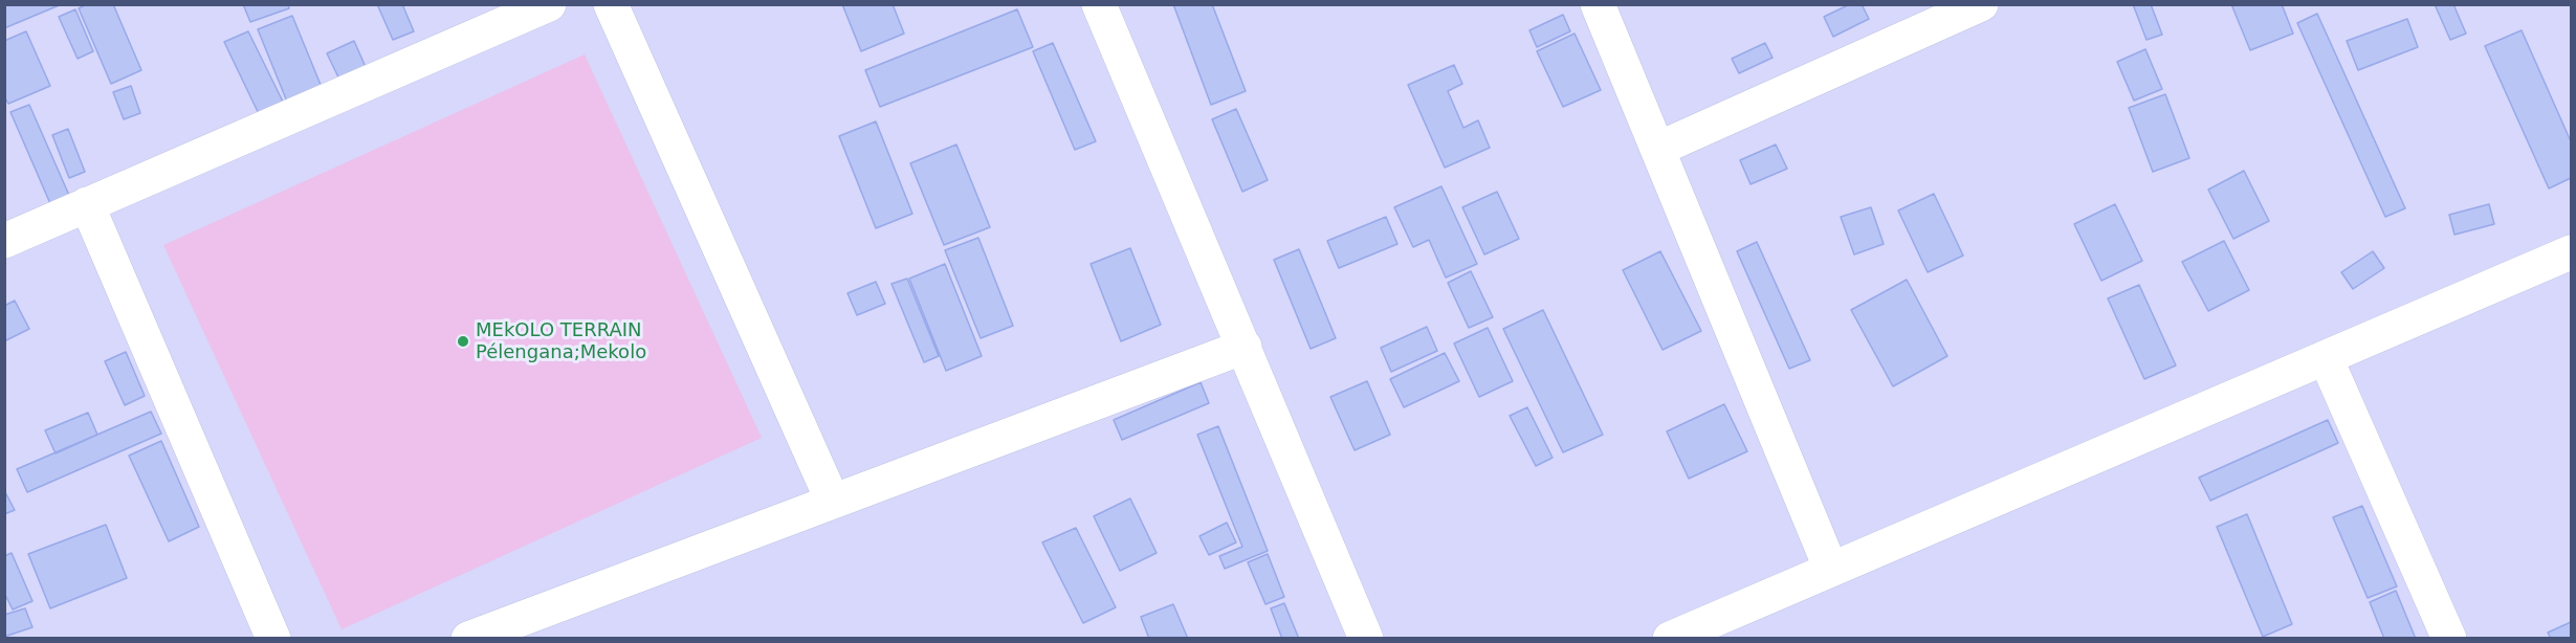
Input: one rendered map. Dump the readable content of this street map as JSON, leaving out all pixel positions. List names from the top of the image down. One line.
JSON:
{"places":["MEkOLO TERRAIN Pélengana;Mekolo"]}
